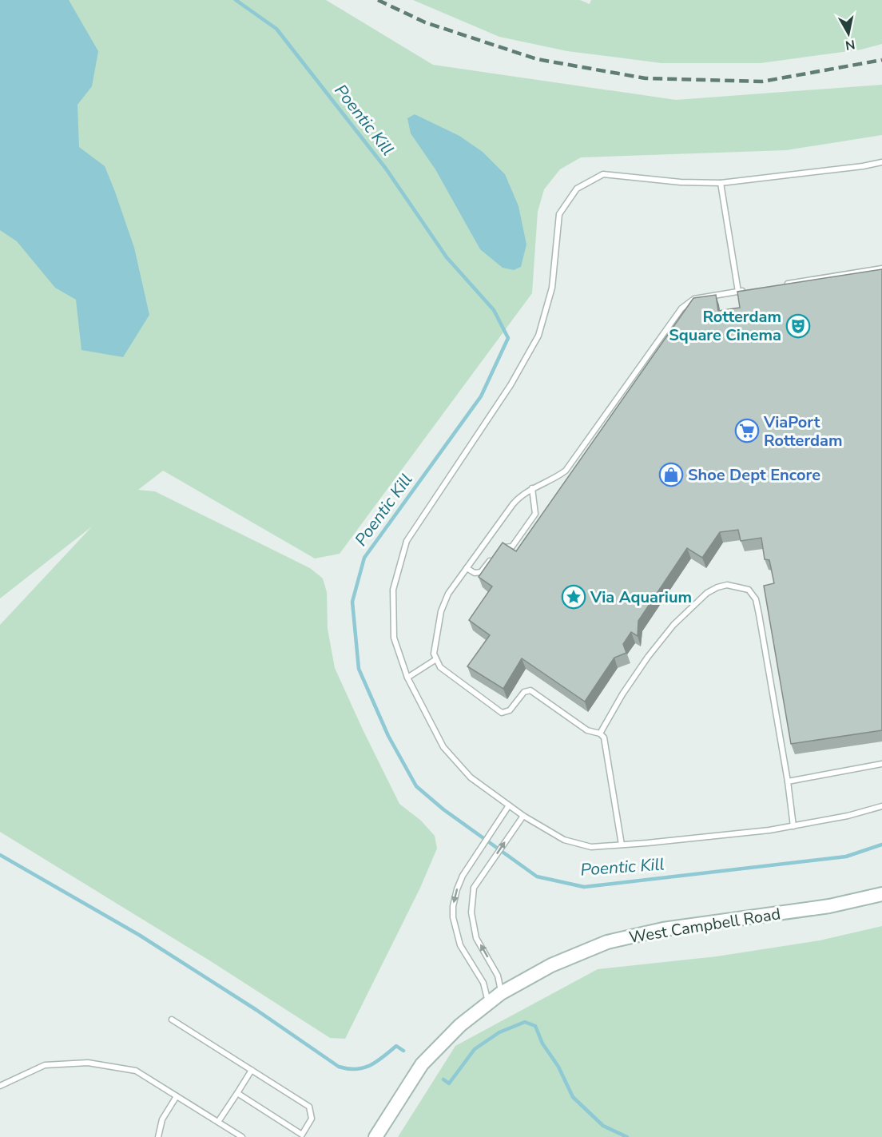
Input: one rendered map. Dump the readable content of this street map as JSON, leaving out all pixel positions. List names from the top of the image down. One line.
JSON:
{"streets":{"main road":["West Campbell Road"]},"water":["Poentic Kill"],"places":{"theatre":["Rotterdam Square Cinema"],"supermarket":["ViaPort Rotterdam"],"shop":["Shoe Dept Encore"],"place":["Via Aquarium"]},"north":"bottom"}
